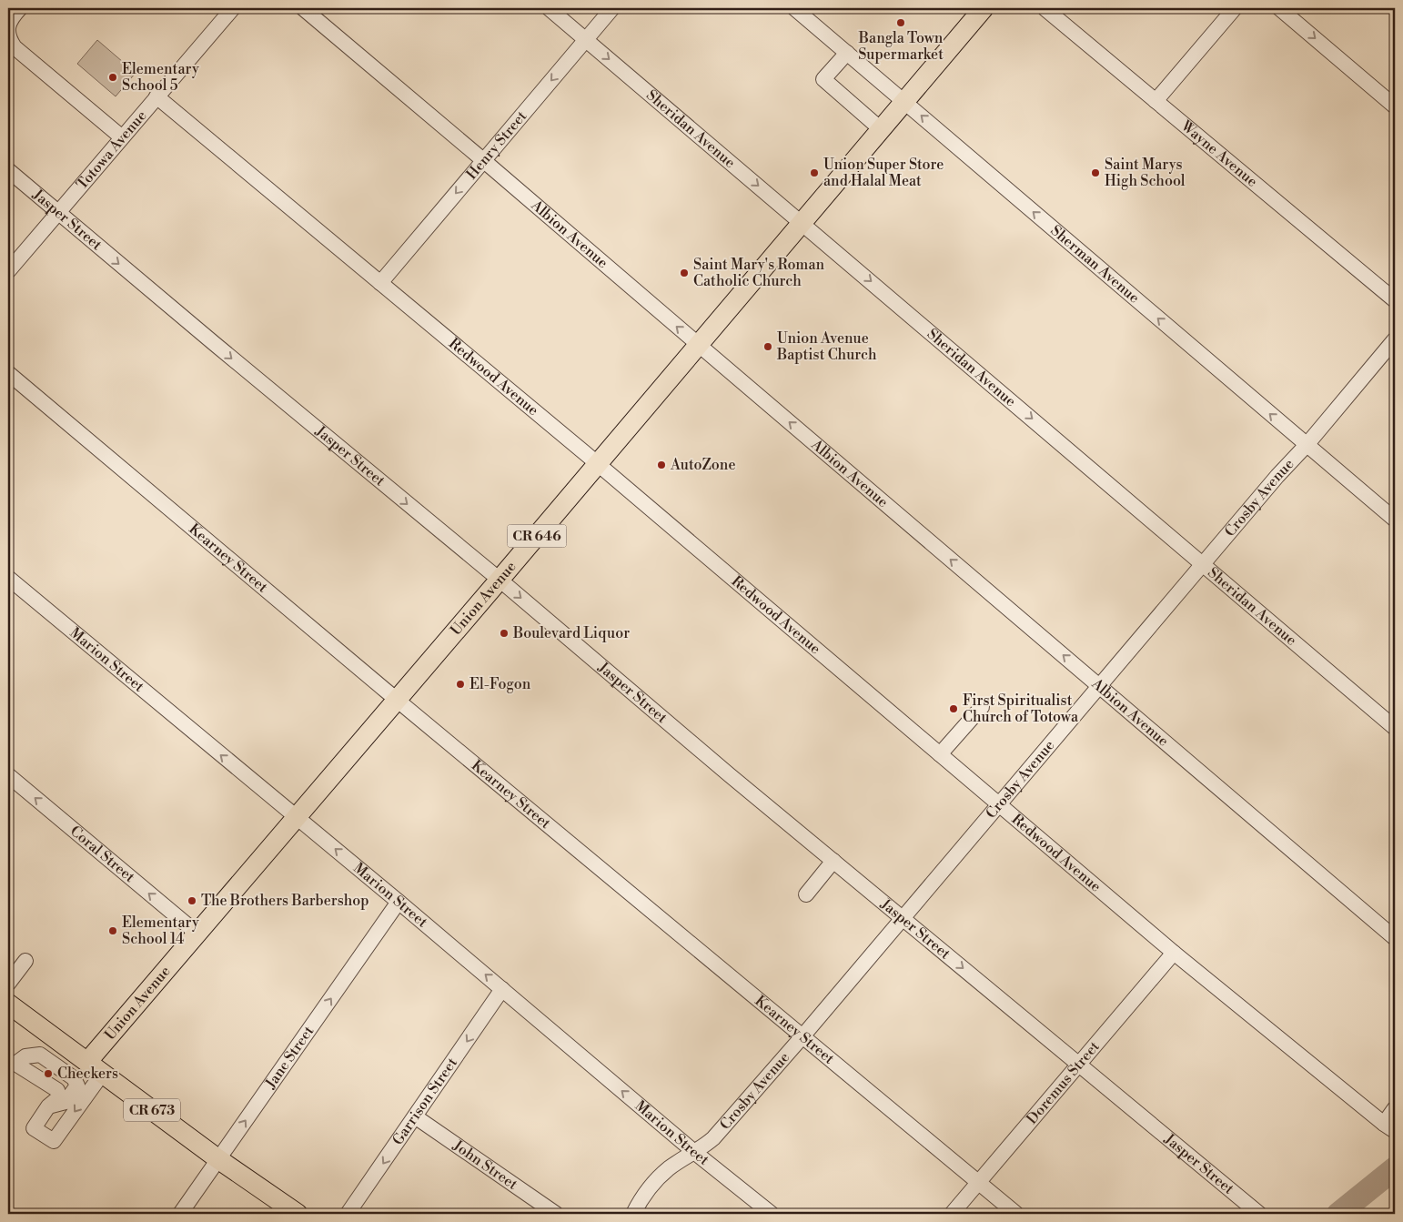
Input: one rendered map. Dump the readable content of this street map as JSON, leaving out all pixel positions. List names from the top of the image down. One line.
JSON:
{"streets":{"main road":["CR 646","Union Avenue","CR 673"],"street":["Sheridan Avenue","Henry Street","Totowa Avenue","Wayne Avenue","Jasper Street","Albion Avenue","Sherman Avenue","Redwood Avenue","Crosby Avenue","Kearney Street","Marion Street","Coral Street","Jane Street","Doremus Street","Garrison Street","John Street"]},"crossings":[["Sheridan Avenue","Henry Street"],["Sheridan Avenue","Crosby Avenue"],["Sheridan Avenue","Union Avenue"],["Henry Street","Albion Avenue"],["Henry Street","Redwood Avenue"],["Totowa Avenue","Jasper Street"],["Totowa Avenue","Redwood Avenue"],["Jasper Street","Crosby Avenue"],["Jasper Street","Union Avenue"],["Jasper Street","Doremus Street"],["Albion Avenue","Crosby Avenue"],["Albion Avenue","Union Avenue"],["Sherman Avenue","Crosby Avenue"],["Sherman Avenue","Union Avenue"],["Redwood Avenue","Crosby Avenue"],["Redwood Avenue","Union Avenue"],["Redwood Avenue","Doremus Street"],["Crosby Avenue","Kearney Street"],["Crosby Avenue","Marion Street"],["Kearney Street","Union Avenue"],["Kearney Street","Doremus Street"],["Union Avenue","Marion Street"],["Union Avenue","Coral Street"],["Union Avenue","CR 673"],["Marion Street","Jane Street"],["Marion Street","Garrison Street"],["Jane Street","CR 673"],["Garrison Street","John Street"]],"one_way":["Sheridan Avenue","Henry Street","Jasper Street","Albion Avenue","Sherman Avenue","Marion Street","Coral Street","Jane Street","Garrison Street"],"places":["Bangla Town Supermarket","Elementary School 5","Union Super Store and Halal Meat","Saint Marys High School","Saint Mary's Roman Catholic Church","Union Avenue Baptist Church","AutoZone","Boulevard Liquor","El-Fogon","First Spiritualist Church of Totowa","The Brothers Barbershop","Elementary School 14","Checkers"]}
